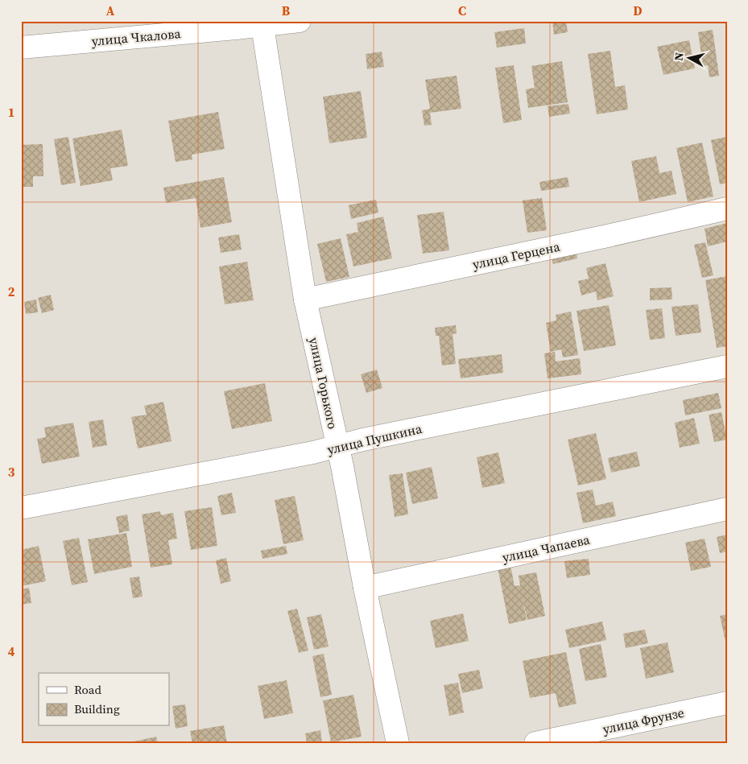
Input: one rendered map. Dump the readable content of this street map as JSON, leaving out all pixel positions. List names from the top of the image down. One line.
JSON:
{"streets":{"street":["улица Чкалова","улица Герцена","улица Горького","улица Пушкина","улица Чапаева","улица Фрунзе"]},"crossings":[["улица Чкалова","улица Горького"],["улица Герцена","улица Горького"],["улица Горького","улица Пушкина"],["улица Горького","улица Чапаева"]],"legend":["Road","Building"],"north":"left","grid":{"columns":["A","B","C","D"],"rows":["1","2","3","4"]}}
